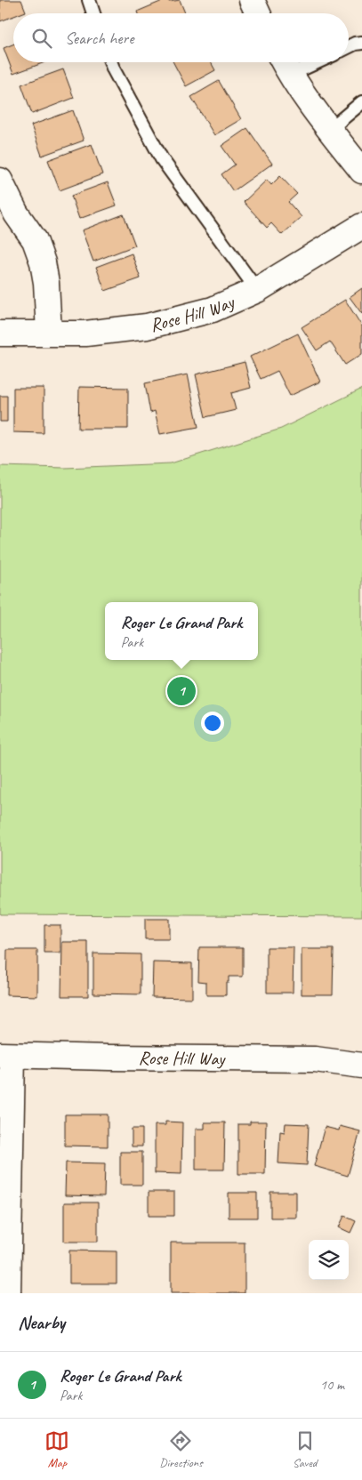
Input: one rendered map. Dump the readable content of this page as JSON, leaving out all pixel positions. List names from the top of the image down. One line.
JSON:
{"streets":{"street":["Rose Hill Way"]},"page":{"search":"Search here","popup":["Roger Le Grand Park","Park"],"pins":"1","heading":"Nearby","list":[{"mark":"1","name":"Roger Le Grand Park","note":"Park","value":"10 m"}],"nav":["Map","Directions","Saved"]}}
